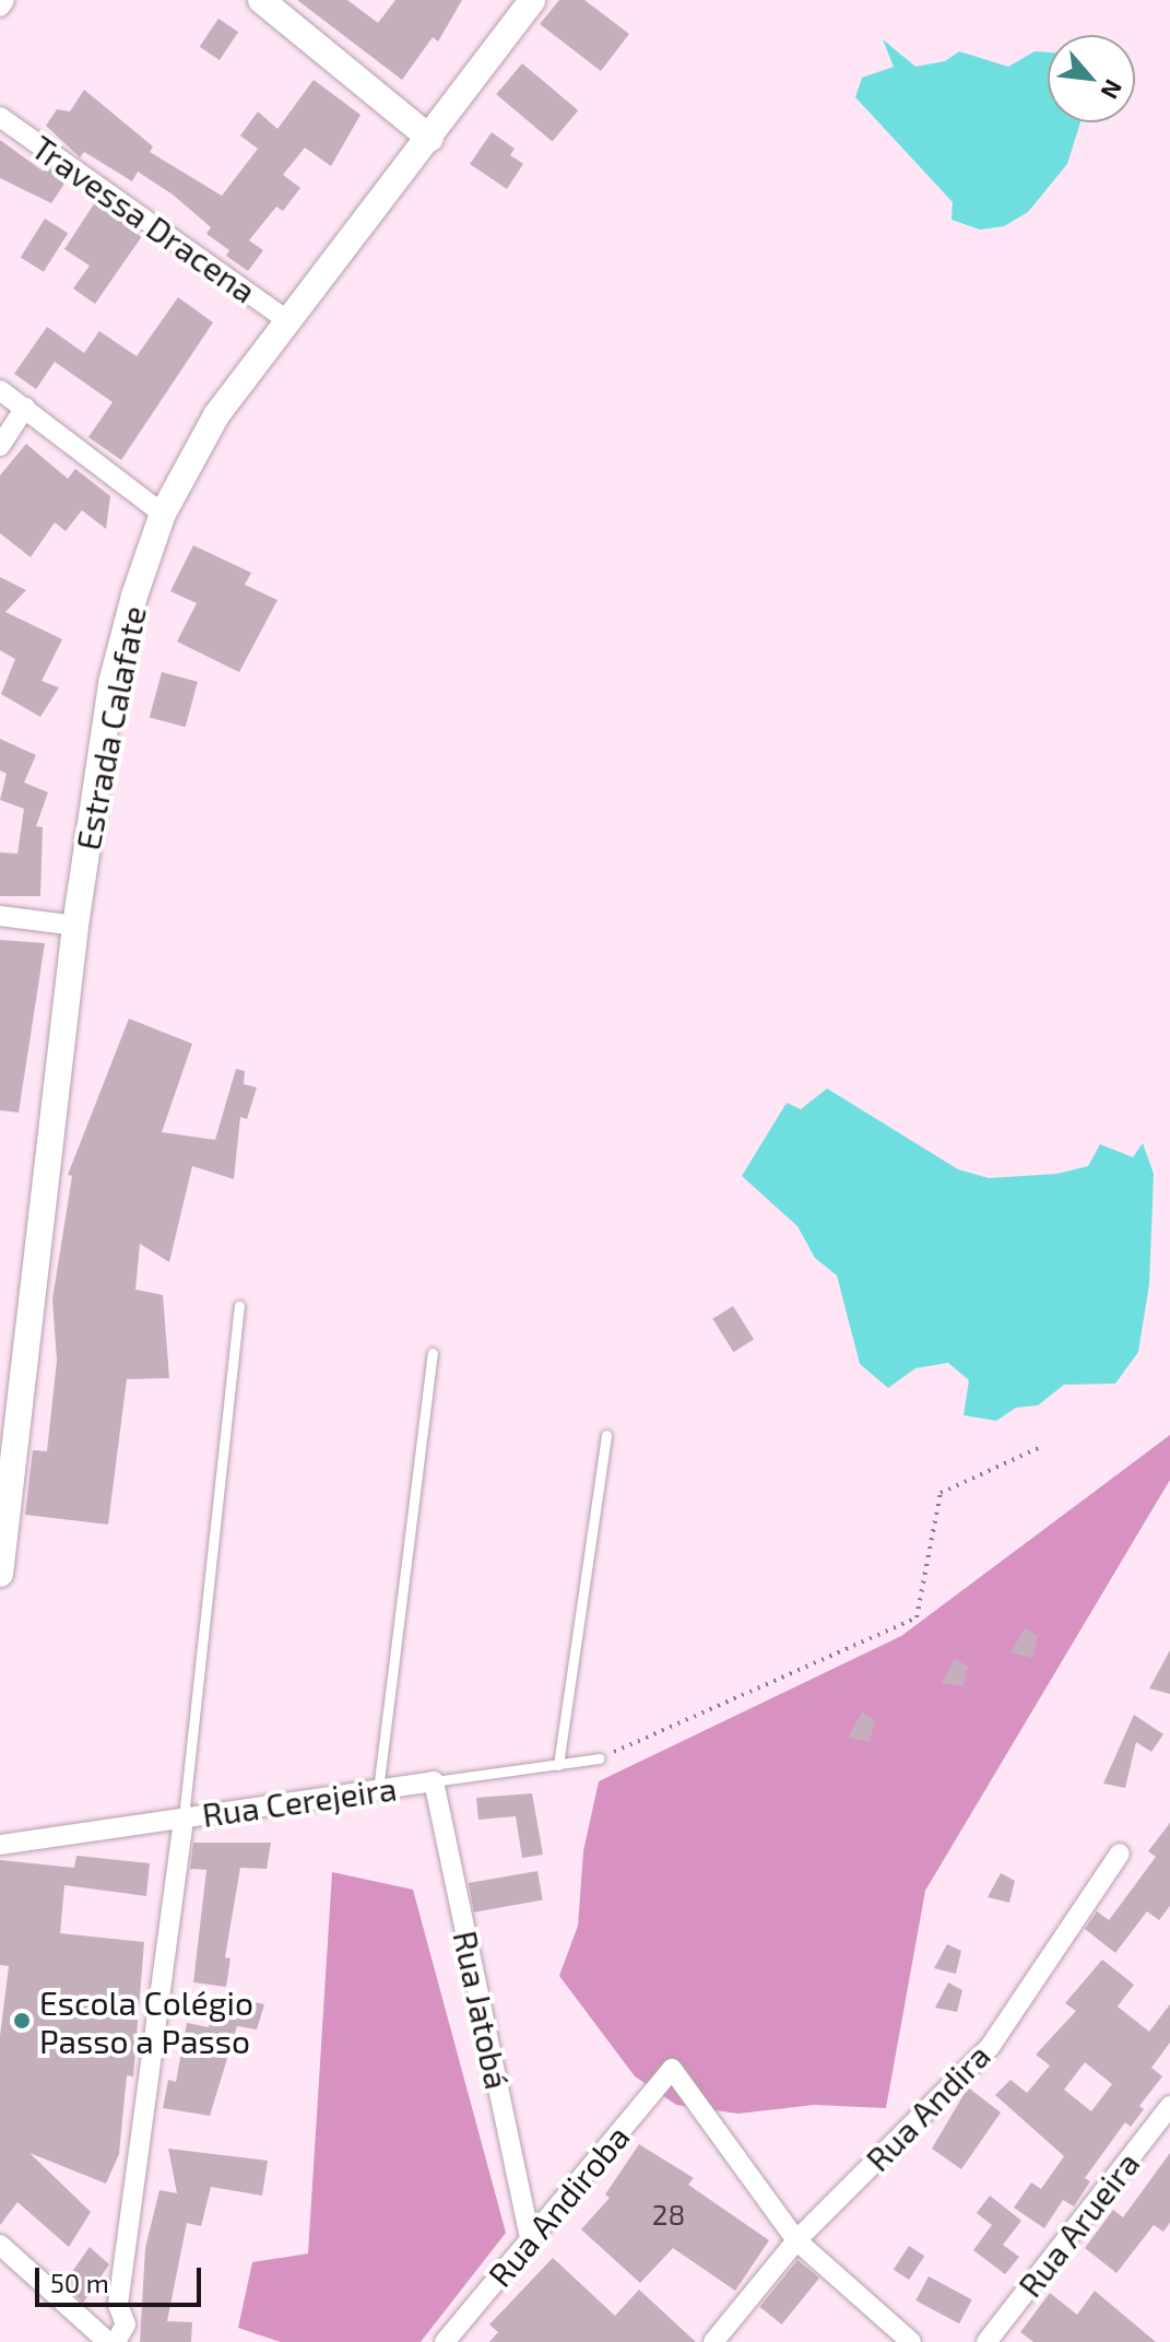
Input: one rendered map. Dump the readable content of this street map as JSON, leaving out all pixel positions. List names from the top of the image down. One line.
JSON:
{"streets":{"street":["Travessa Dracena","Estrada Calafate","Rua Cerejeira","Rua Jatobá","Rua Andira","Rua Andiroba","Rua Arueira"]},"crossings":[["Travessa Dracena","Estrada Calafate"],["Rua Cerejeira","Rua Jatobá"],["Rua Jatobá","Rua Andiroba"],["Rua Andira","Rua Andiroba"]],"places":["Escola Colégio Passo a Passo"],"house_numbers":["28"],"scale_bar":"50 m","north":"bottom right"}
